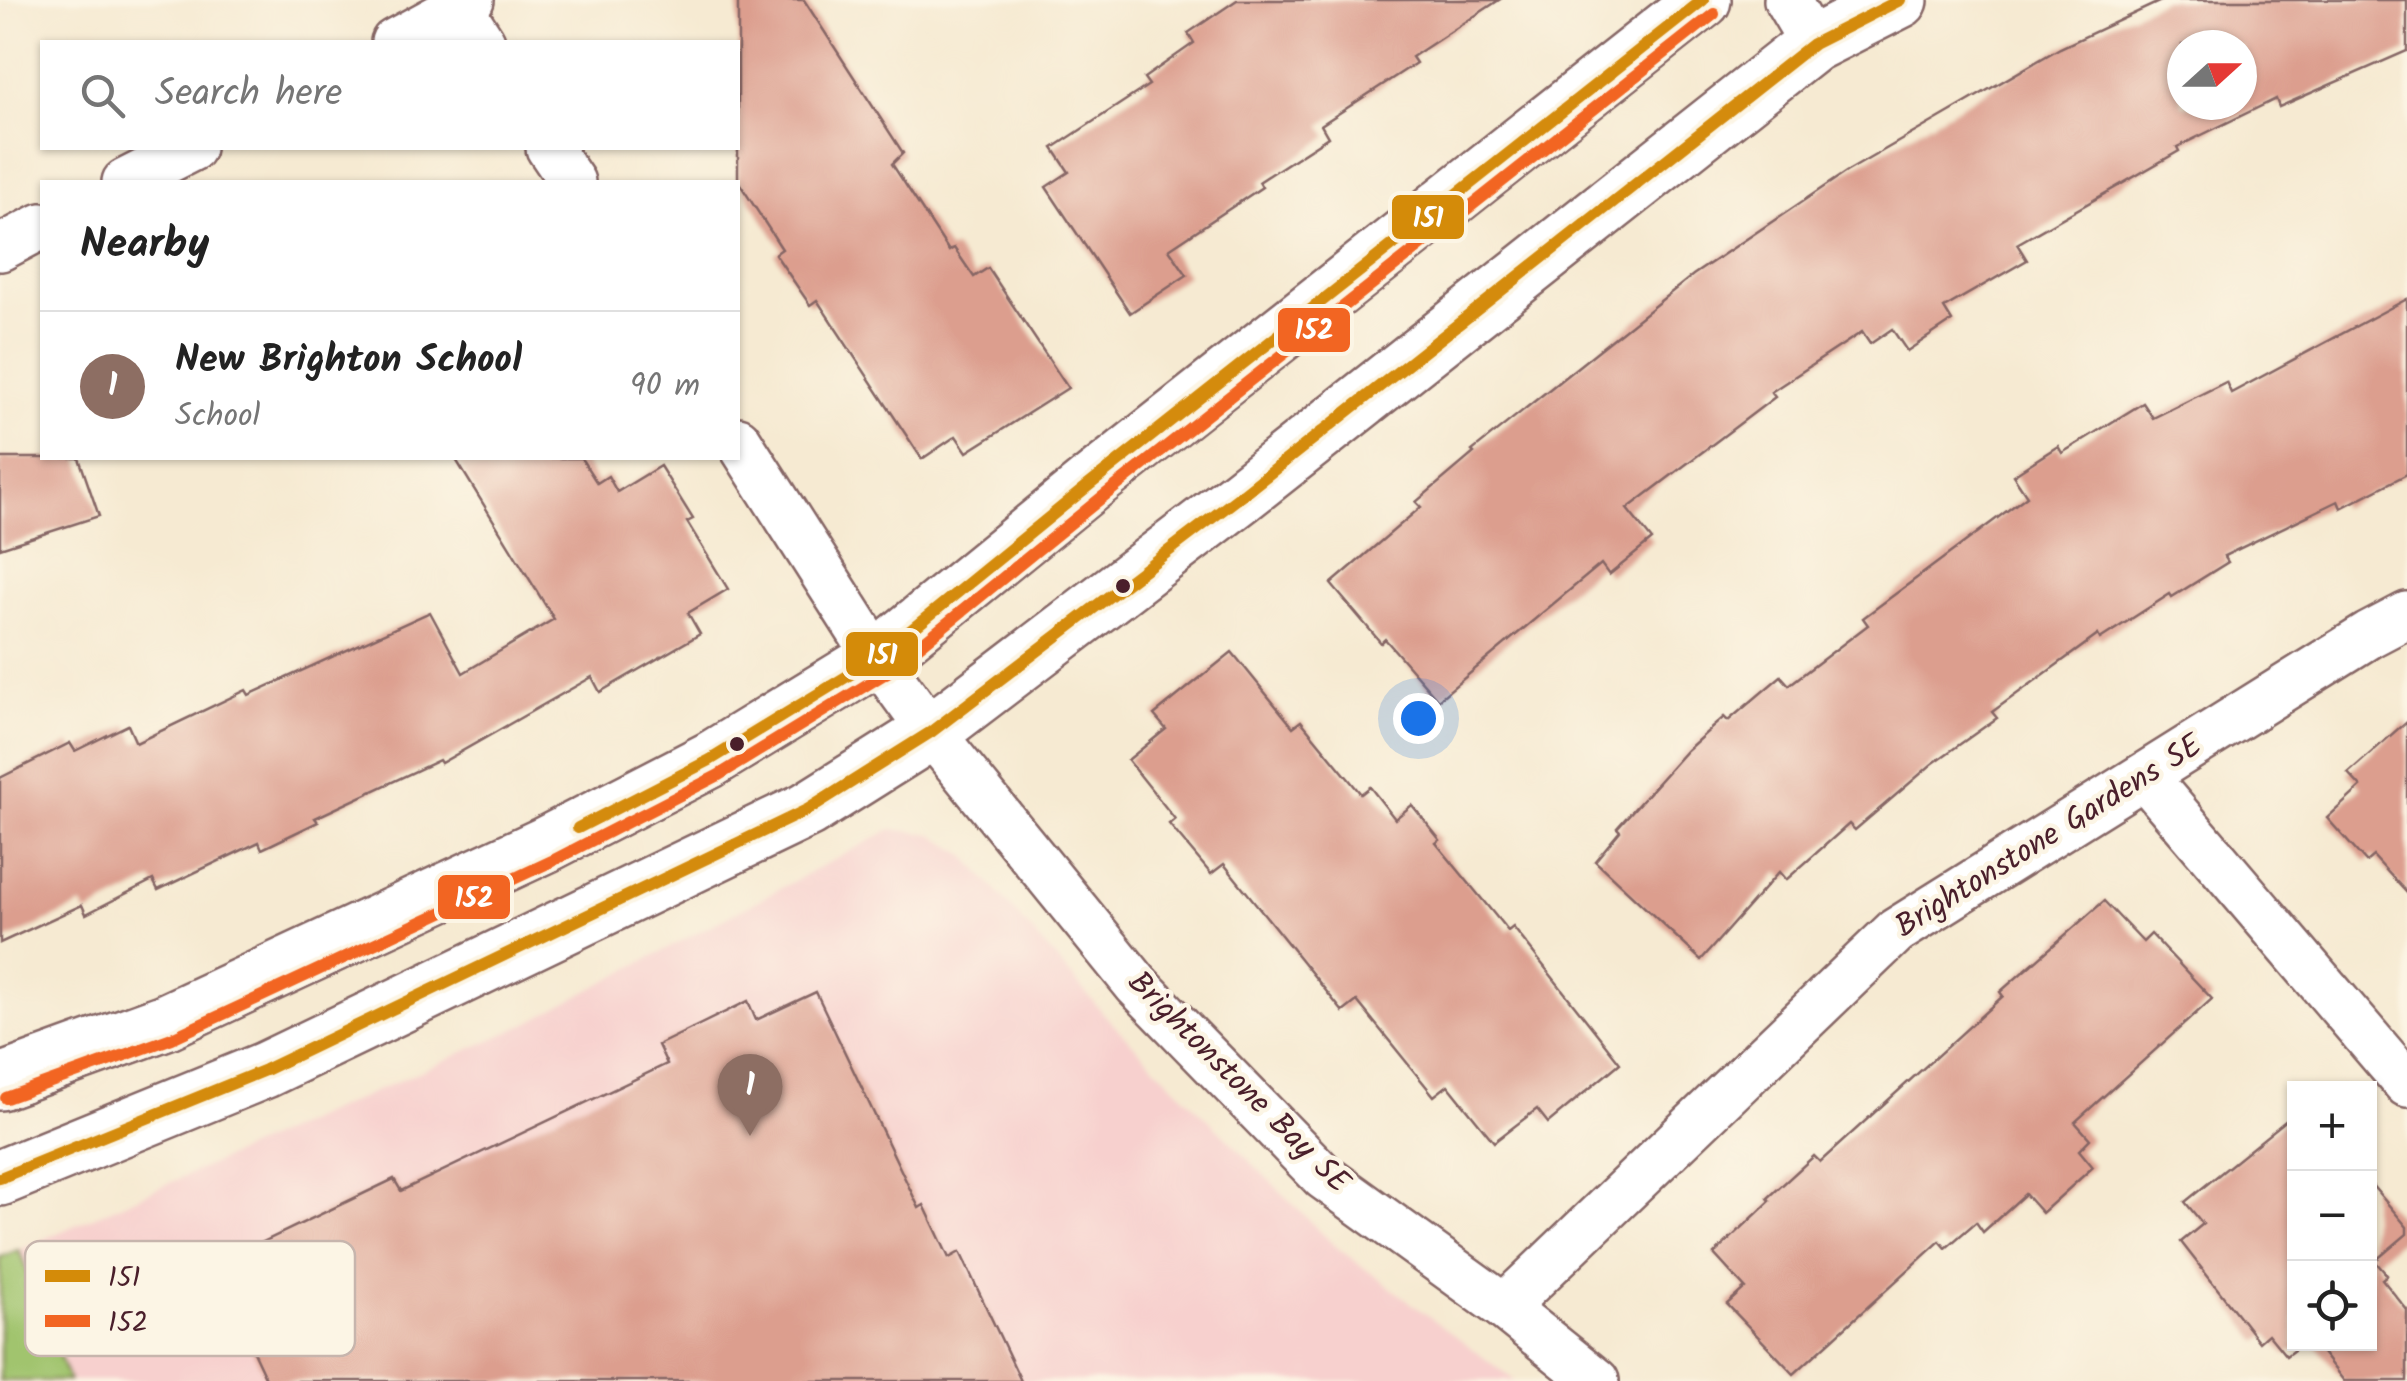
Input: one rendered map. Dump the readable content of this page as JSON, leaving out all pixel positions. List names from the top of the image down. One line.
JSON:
{"streets":{"street":["Brightonstone Gardens SE","Brightonstone Bay SE"]},"crossings":[["Brightonstone Gardens SE","Brightonstone Bay SE"]],"lines":["transit line 151","transit line 152"],"legend":["151","152"],"north":"right","page":{"search":"Search here","heading":"Nearby","list":[{"mark":"1","name":"New Brighton School","note":"School","value":"90 m"}],"pins":"1","map_buttons":["+","−"]}}
